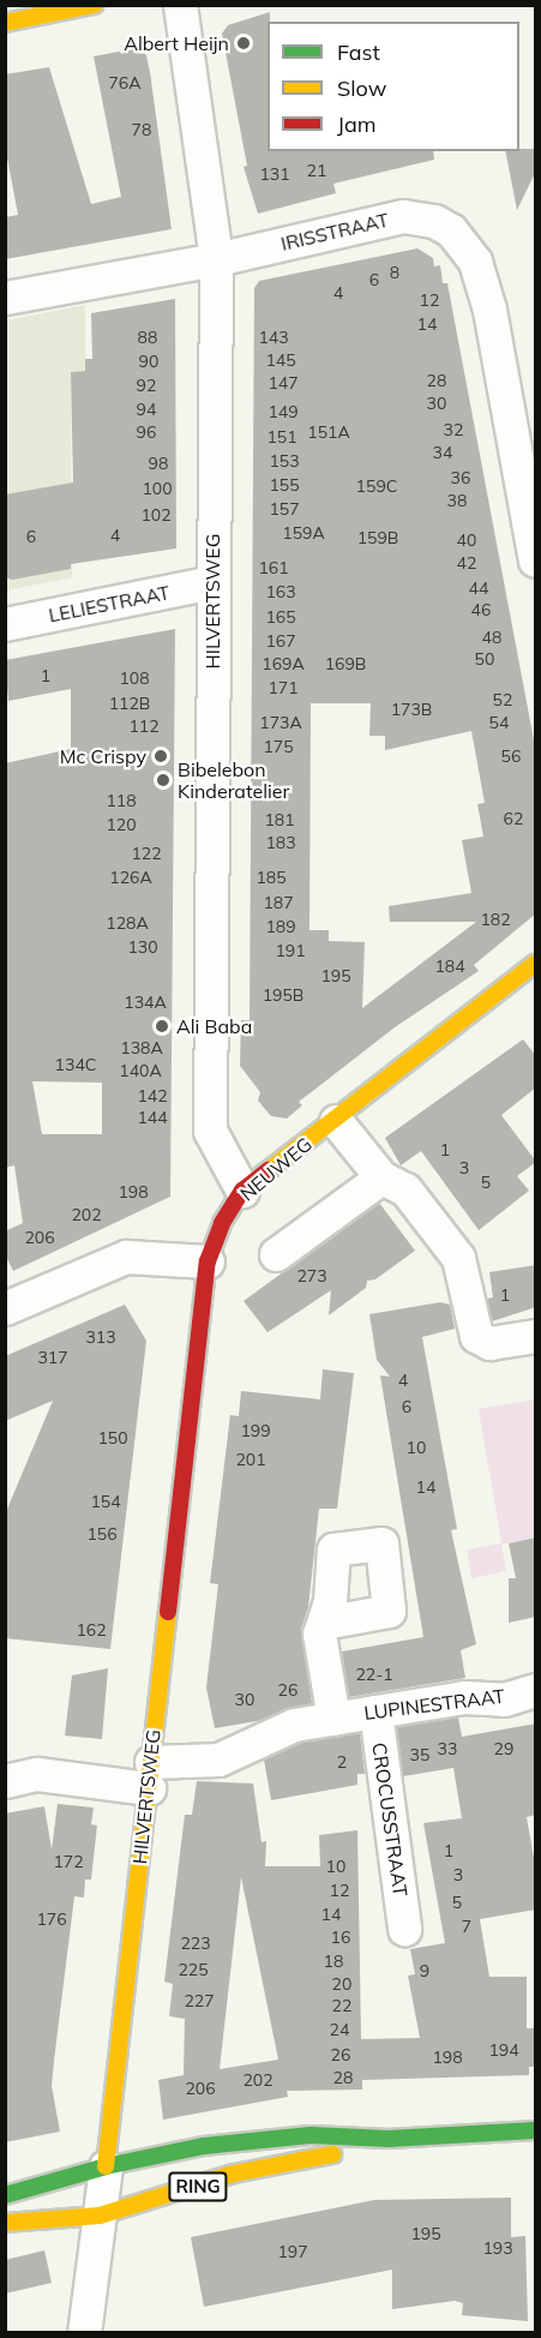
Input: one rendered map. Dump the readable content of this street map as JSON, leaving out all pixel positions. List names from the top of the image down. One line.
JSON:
{"streets":{"street":["IRISSTRAAT","HILVERTSWEG","LELIESTRAAT","NEUWEG","LUPINESTRAAT","CROCUSSTRAAT","RING"]},"crossings":[["IRISSTRAAT","HILVERTSWEG"],["HILVERTSWEG","LELIESTRAAT"],["HILVERTSWEG","NEUWEG"],["HILVERTSWEG","LUPINESTRAAT"],["HILVERTSWEG","RING"],["LUPINESTRAAT","CROCUSSTRAAT"]],"places":["Albert Heijn","Mc Crispy","Bibelebon Kinderatelier","Ali Baba"],"house_numbers":["76A","78","21","131","8","6","4","12","14","88","143","145","90","28","147","92","30","94","149","32","96","151A","151","34","153","98","36","155","159C","100","38","157","102","159A","4","6","159B","40","42","161","44","163","46","165","48","167","50","169A","169B","1","108","171","52","112B","173B","173A","54","112","175","56","118","62","181","120","183","122","126A","185","187","182","128A","189","130","191","184","195","195B","134A","138A","134C","140A","142","144","1","3","5","198","202","206","273","1","313","317","4","6","199","150","10","201","14","154","156","162","22-1","26","30","33","29","35","2","1","172","10","3","12","5","14","176","7","16","223","18","225","9","20","227","22","24","194","26","198","28","202","206","195","193","197"],"legend":["Fast","Slow","Jam"]}
